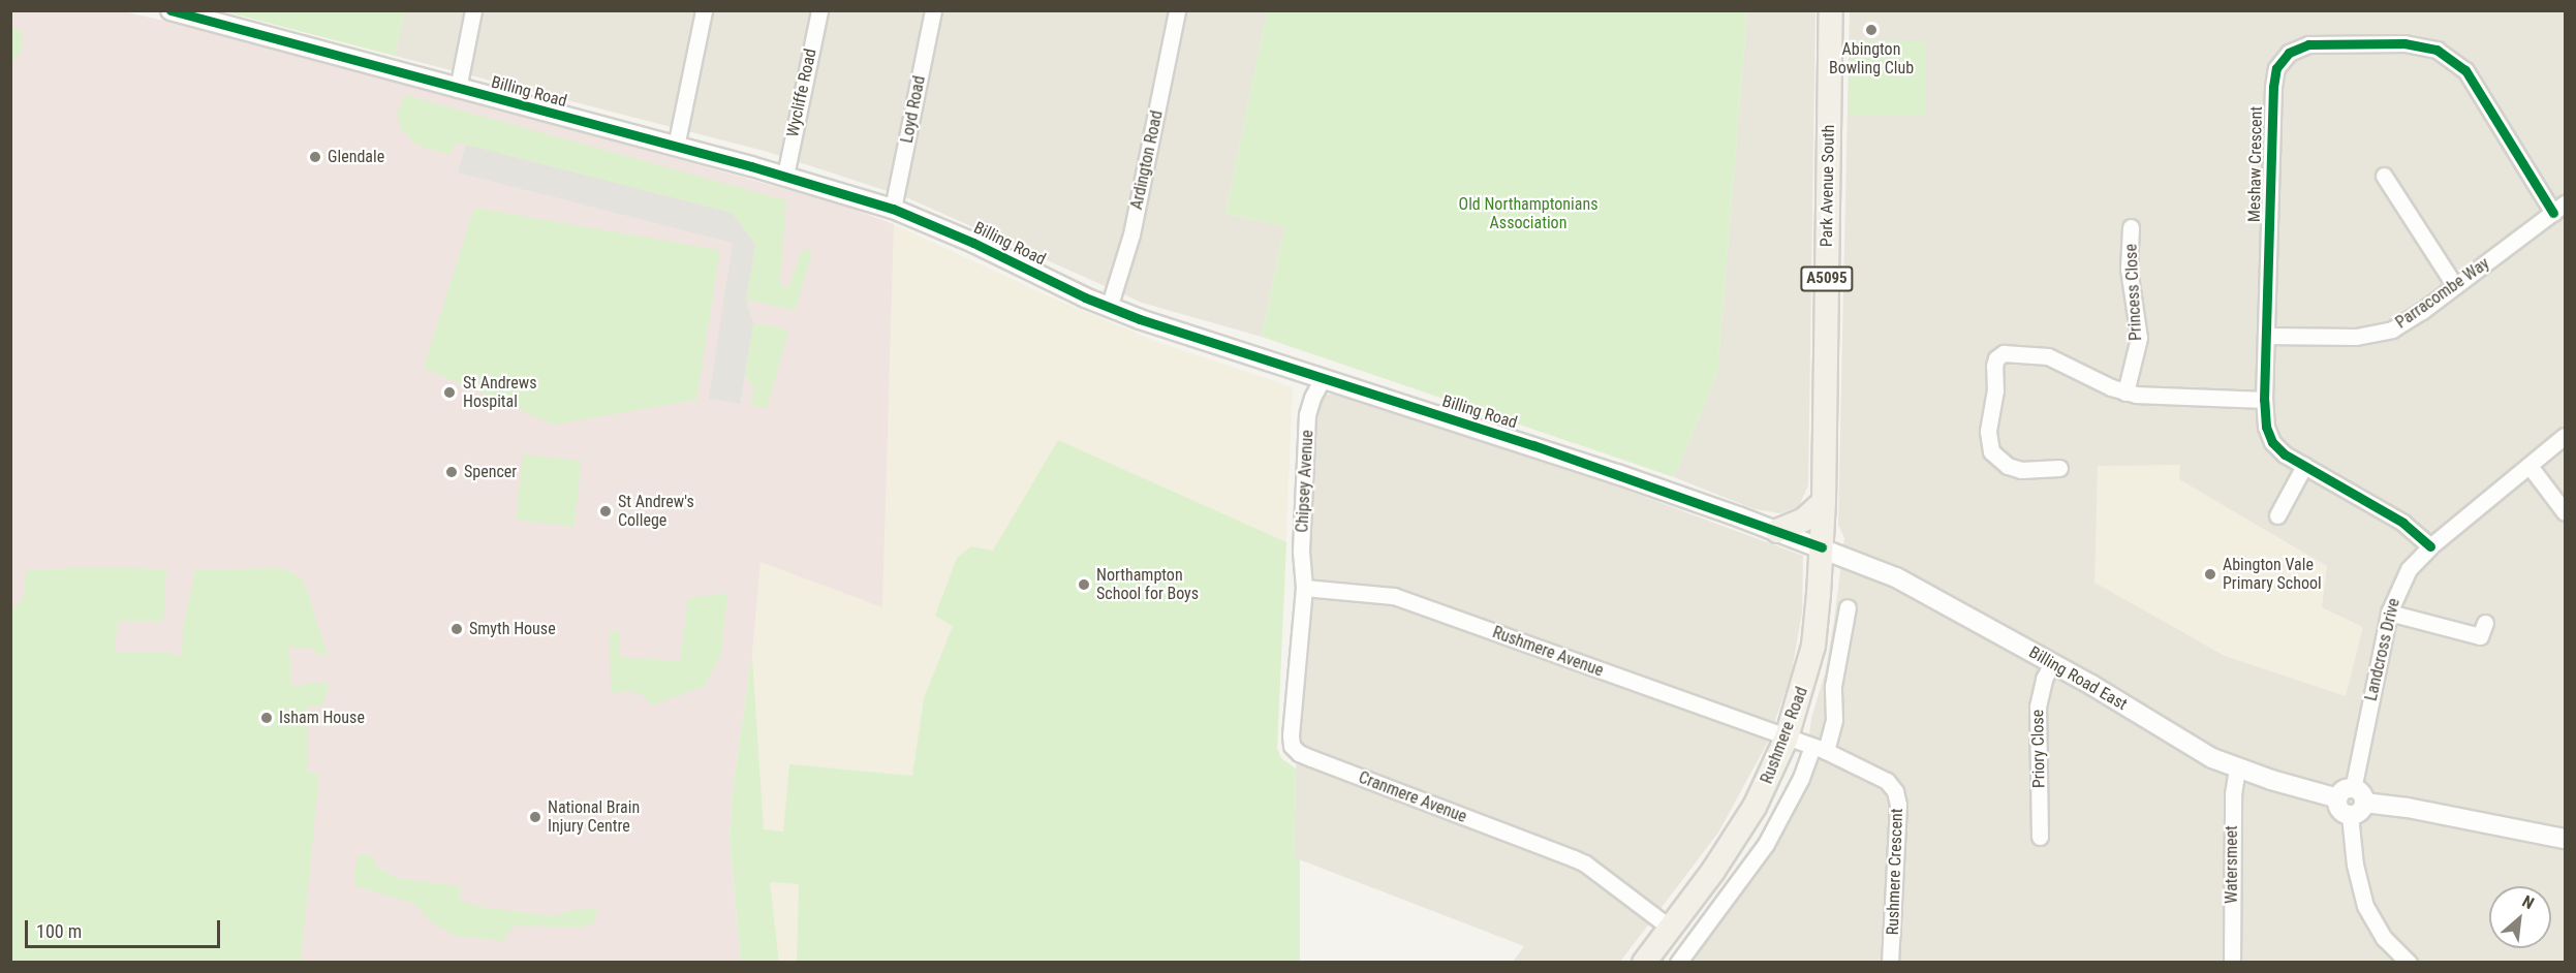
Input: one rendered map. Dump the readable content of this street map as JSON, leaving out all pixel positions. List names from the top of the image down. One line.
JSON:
{"streets":{"main road":["Park Avenue South","A5095","Rushmere Road"],"street":["Billing Road","Wycliffe Road","Loyd Road","Ardington Road","Meshaw Crescent","Princess Close","Parracombe Way","Chipsey Avenue","Landcross Drive","Rushmere Avenue","Billing Road East","Priory Close","Cranmere Avenue","Watersmeet","Rushmere Crescent"]},"crossings":[["Billing Road","Wycliffe Road"],["Billing Road","Loyd Road"],["Billing Road","Ardington Road"],["Billing Road","Park Avenue South"],["Billing Road","Chipsey Avenue"],["Billing Road","Billing Road East"],["Billing Road","Rushmere Road"],["Meshaw Crescent","Parracombe Way"],["Meshaw Crescent","Landcross Drive"],["Park Avenue South","Billing Road East"],["Park Avenue South","Rushmere Road"],["Chipsey Avenue","Rushmere Avenue"],["Chipsey Avenue","Cranmere Avenue"],["Landcross Drive","Billing Road East"],["Rushmere Avenue","Rushmere Road"],["Rushmere Avenue","Cranmere Avenue"],["Rushmere Avenue","Rushmere Crescent"],["Billing Road East","Rushmere Road"],["Billing Road East","Priory Close"],["Billing Road East","Watersmeet"],["Rushmere Road","Cranmere Avenue"],["Rushmere Road","Rushmere Crescent"]],"parks":["Old Northamptonians Association"],"places":["Abington Bowling Club","Glendale","St Andrews Hospital","Spencer","St Andrew's College","Abington Vale Primary School","Northampton School for Boys","Smyth House","Isham House","National Brain Injury Centre"],"scale_bar":"100 m","north":"top right"}
